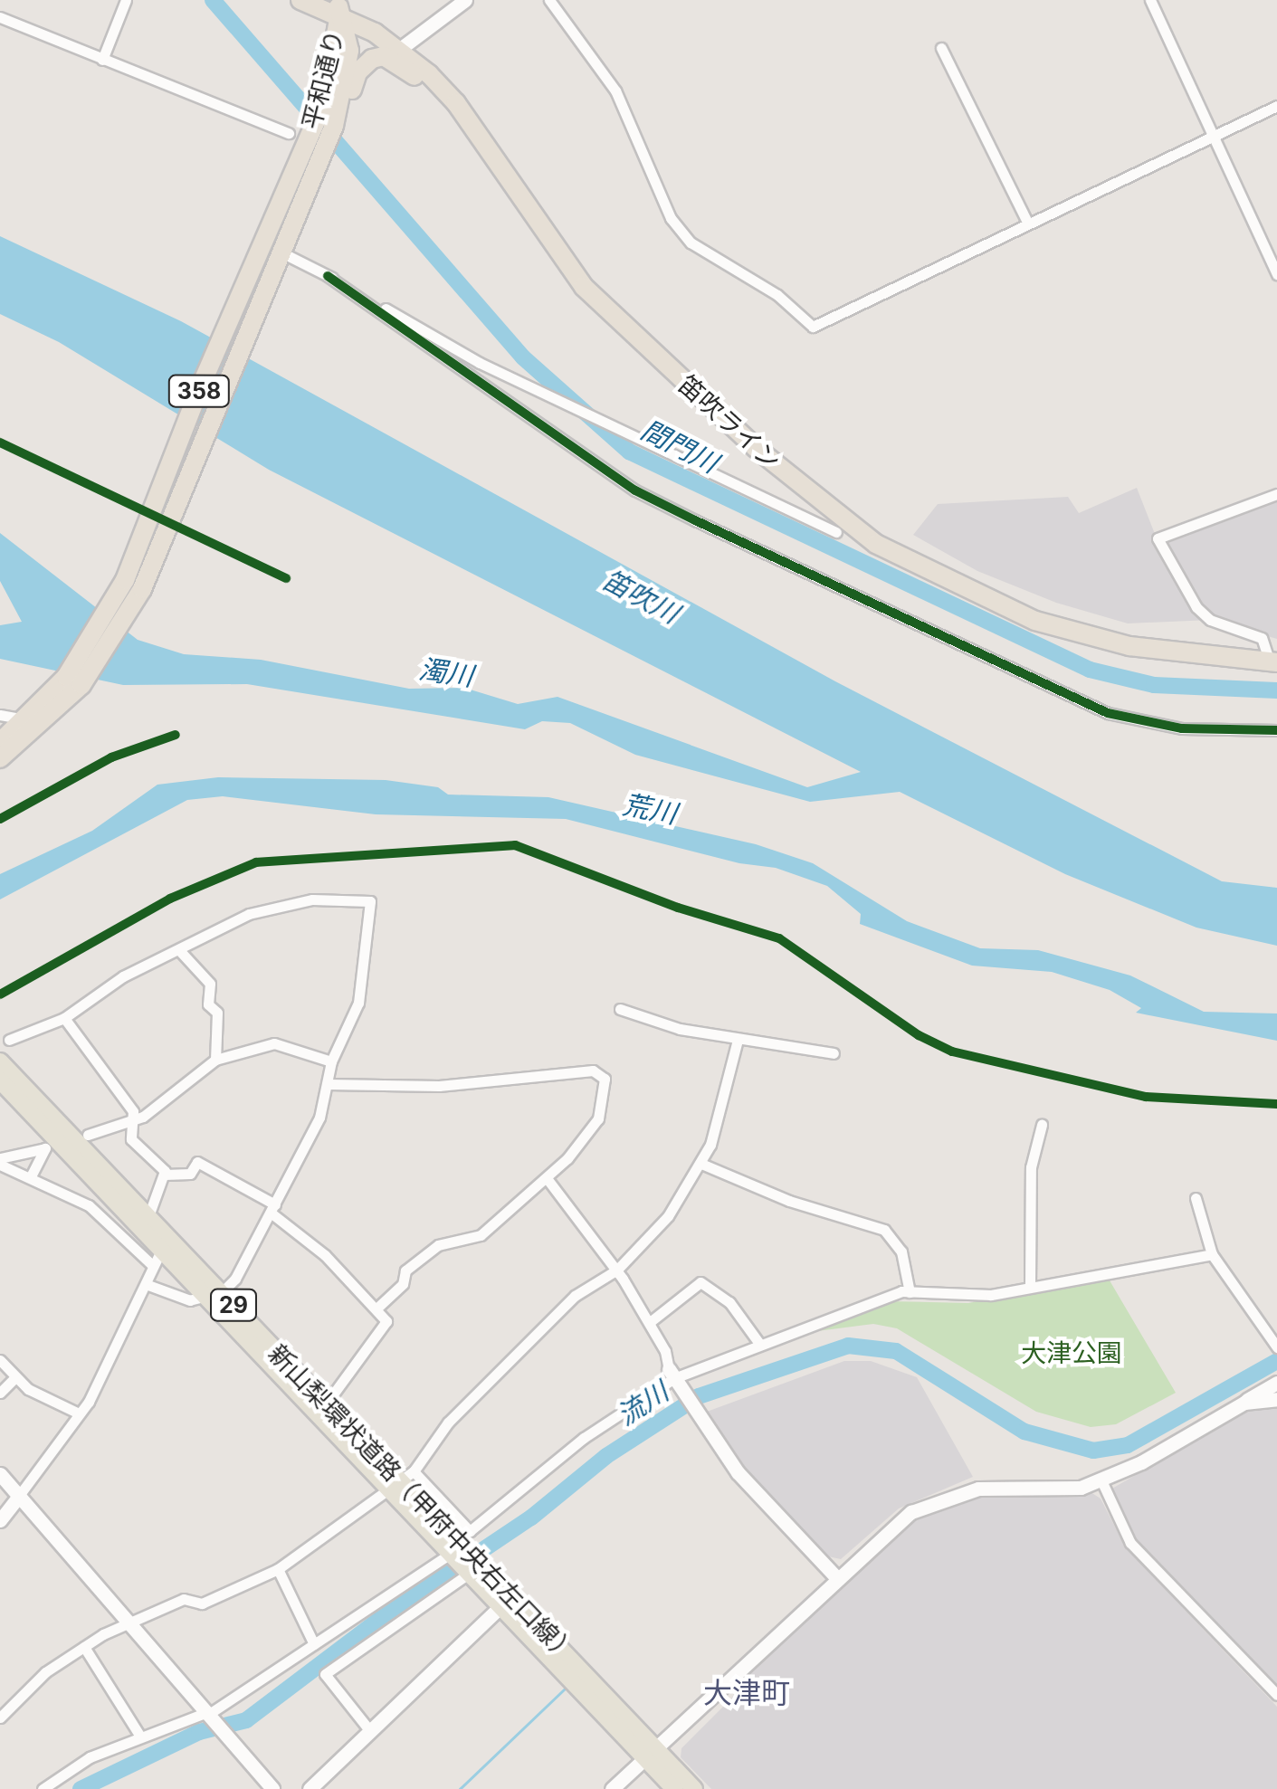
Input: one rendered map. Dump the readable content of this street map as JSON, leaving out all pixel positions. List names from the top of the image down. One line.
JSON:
{"streets":{"highway":["平和通り","358","笛吹ライン"],"main road":["29","新山梨環状道路（甲府中央右左口線）"]},"crossings":[["平和通り","笛吹ライン"]],"districts":["大津町"],"water":["間門川","笛吹川","濁川","荒川","流川"],"parks":["大津公園"]}
